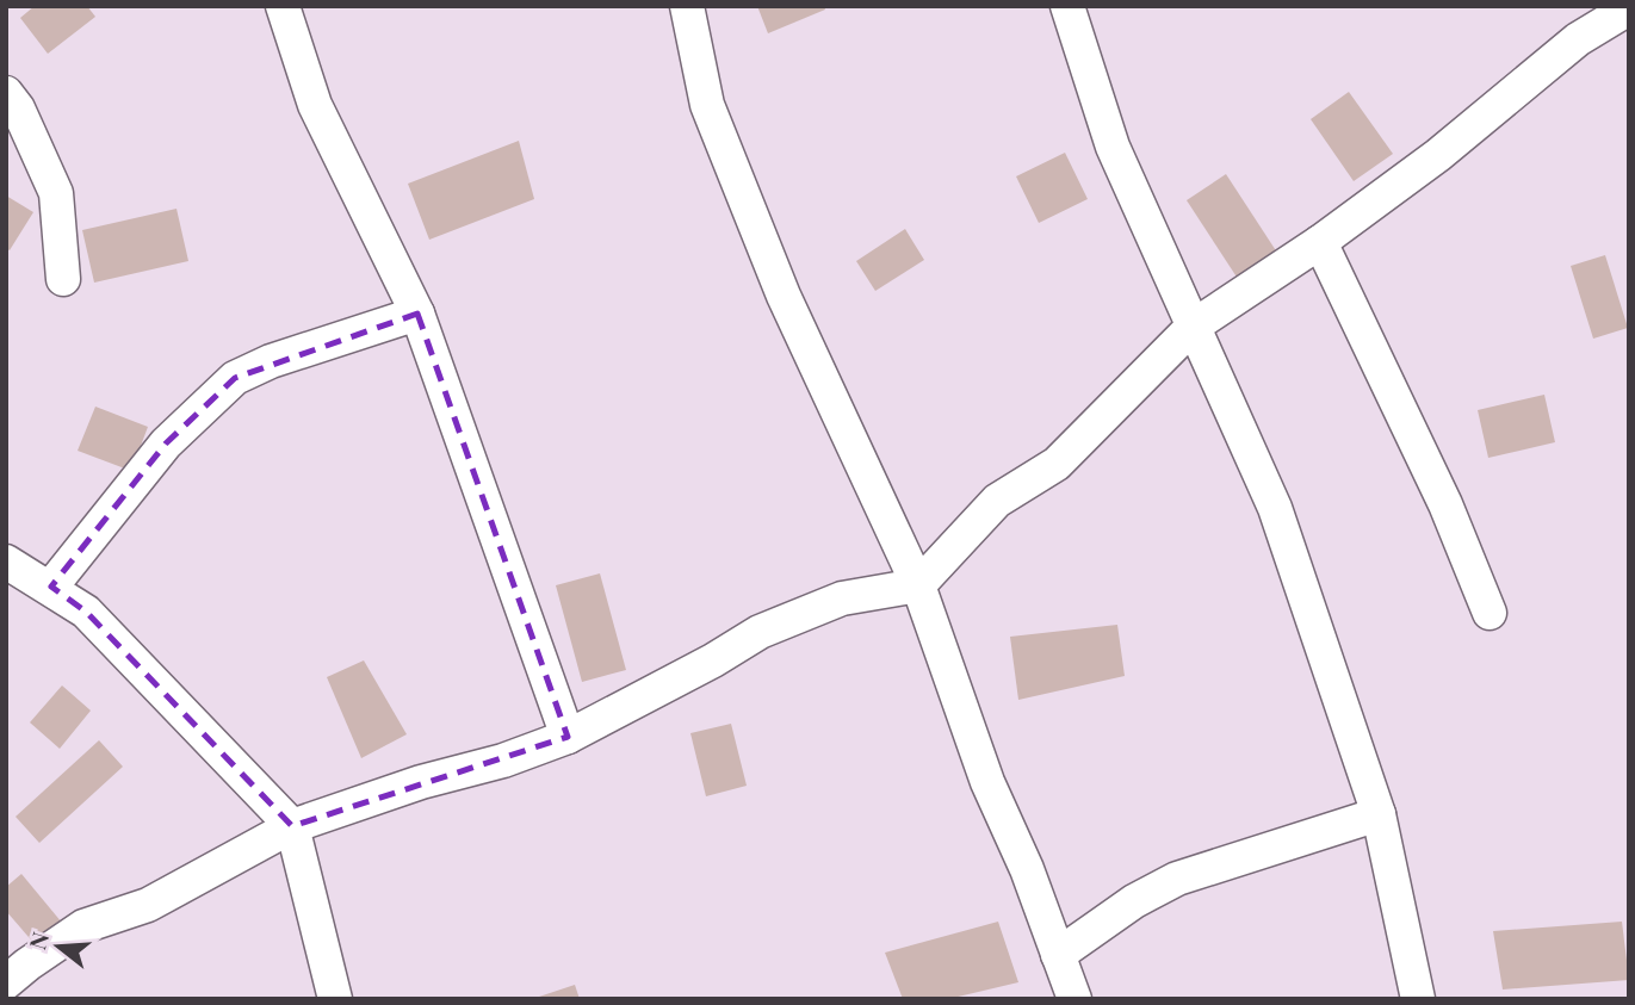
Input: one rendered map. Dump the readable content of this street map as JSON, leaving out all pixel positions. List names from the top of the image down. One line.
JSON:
{"north":"left"}
